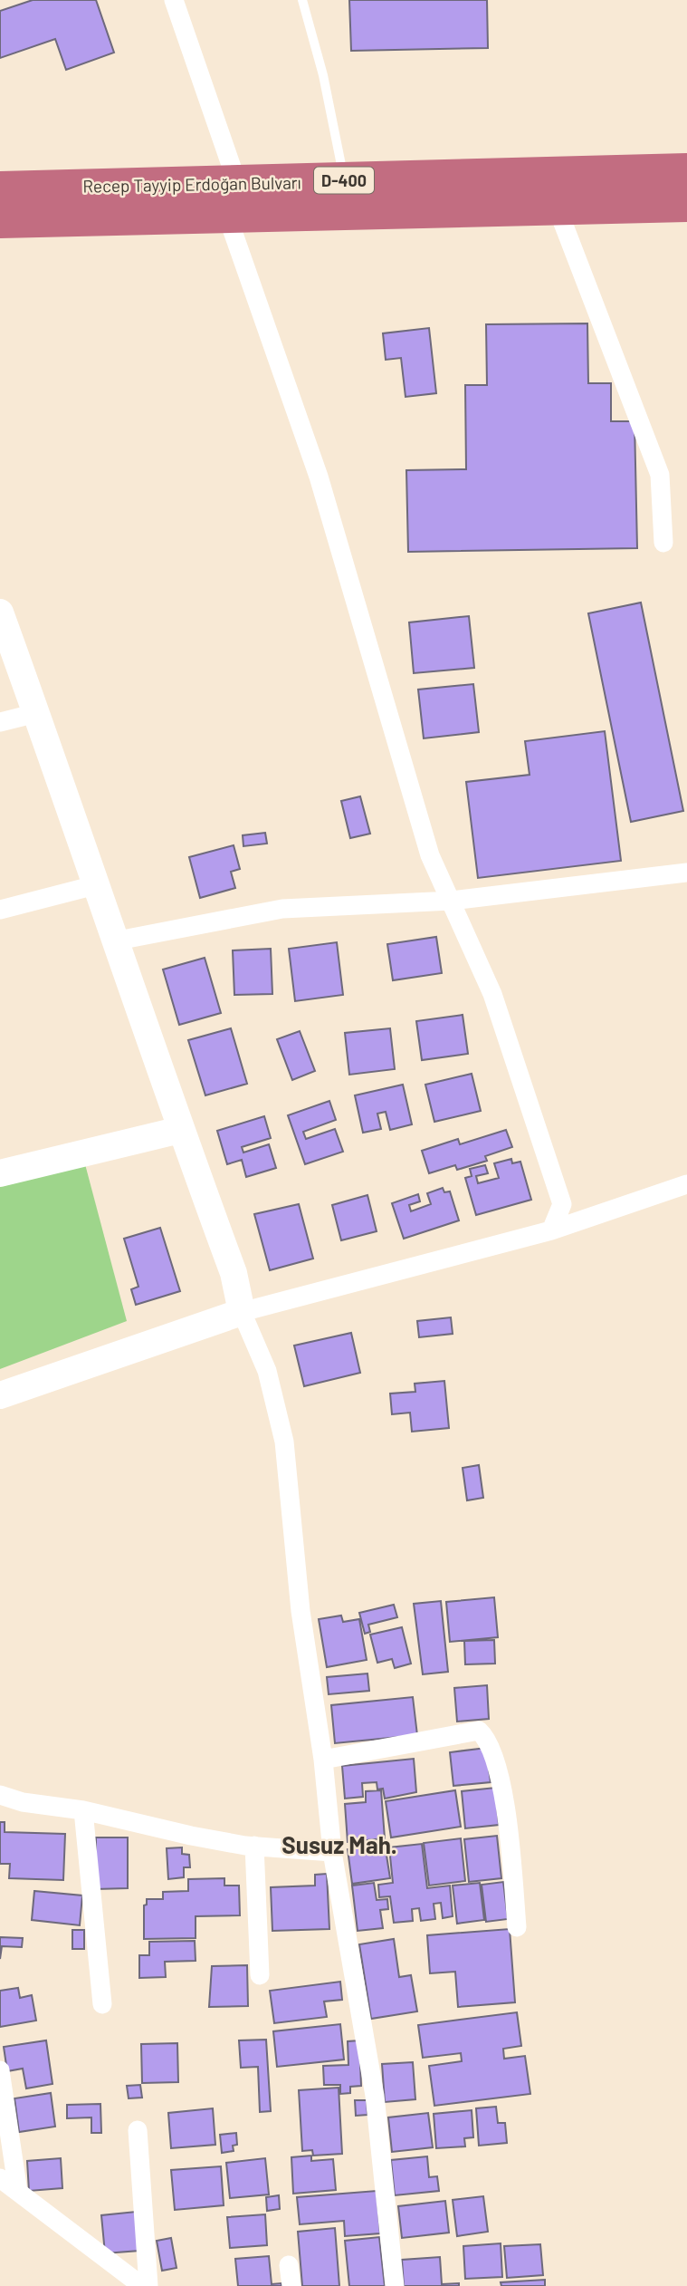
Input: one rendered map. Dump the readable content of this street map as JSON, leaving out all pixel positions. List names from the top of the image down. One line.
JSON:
{"streets":{"highway":["D-400","Recep Tayyip Erdoğan Bulvarı"]},"districts":["Susuz Mah."]}
